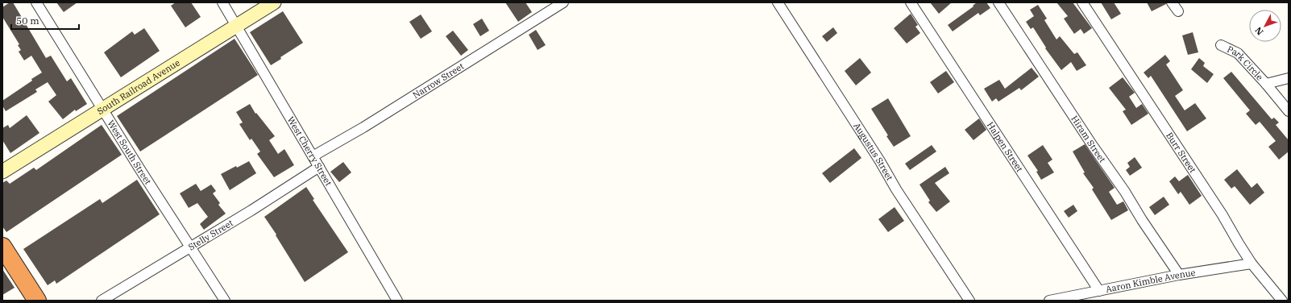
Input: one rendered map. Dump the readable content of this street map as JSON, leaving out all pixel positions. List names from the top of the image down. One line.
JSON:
{"streets":{"street":["Park Circle","Narrow Street","South Railroad Avenue","Hiram Street","Halpen Street","West Cherry Street","Augustus Street","West South Street","Burr Street","Stelly Street","Aaron Kimble Avenue"]},"crossings":[["Narrow Street","West Cherry Street"],["South Railroad Avenue","West Cherry Street"],["South Railroad Avenue","West South Street"],["Hiram Street","Aaron Kimble Avenue"],["Halpen Street","Aaron Kimble Avenue"],["West Cherry Street","Stelly Street"],["West South Street","Stelly Street"],["Burr Street","Aaron Kimble Avenue"]],"scale_bar":"50 m","north":"bottom left"}
